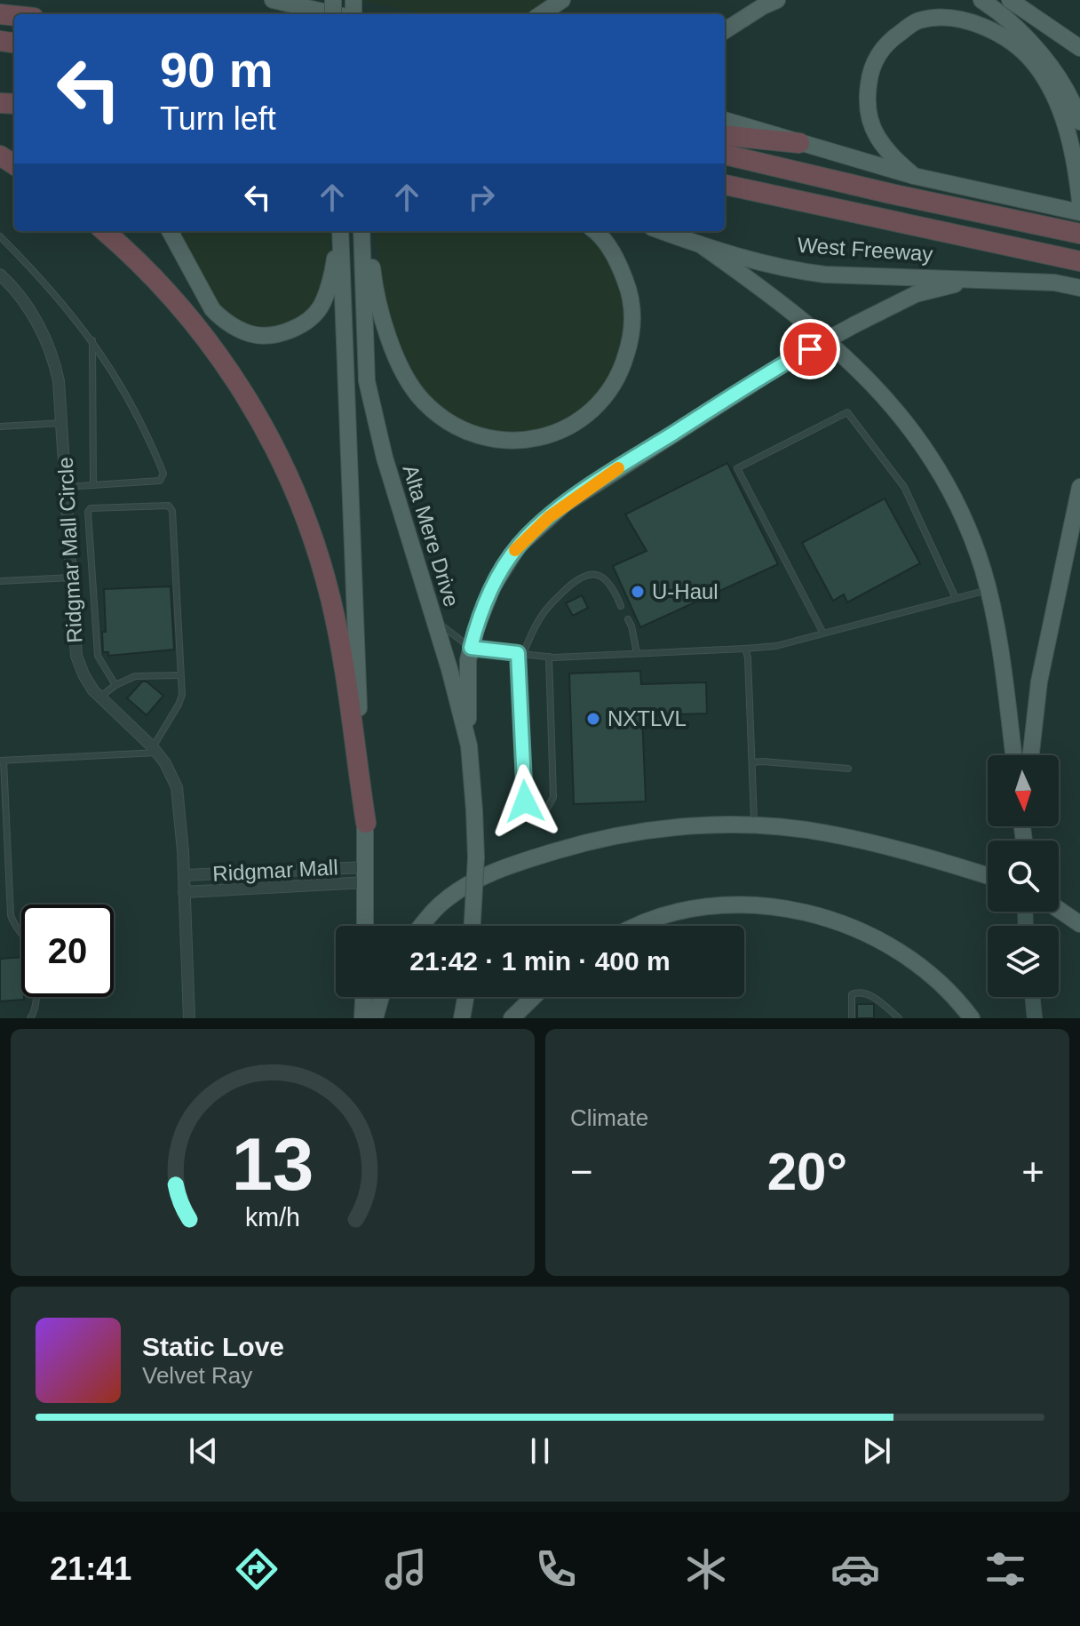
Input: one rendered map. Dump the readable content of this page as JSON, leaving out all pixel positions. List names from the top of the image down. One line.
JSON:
{"streets":{"highway":["West Freeway"],"main road":["Alta Mere Drive"],"street":["Ridgmar Mall Circle","Ridgmar Mall"]},"crossings":[["Ridgmar Mall Circle","Ridgmar Mall"]],"places":["U-Haul","NXTLVL"],"north":"bottom","page":{"turn":["90 m","Turn left"],"limit":"20","trip":"21:42 · 1 min · 400 m","tile":"Climate","heat":["−","20°","+"],"song":["Static Love","Velvet Ray"],"tabs":"21:41","gauge":["13","km/h"]}}
